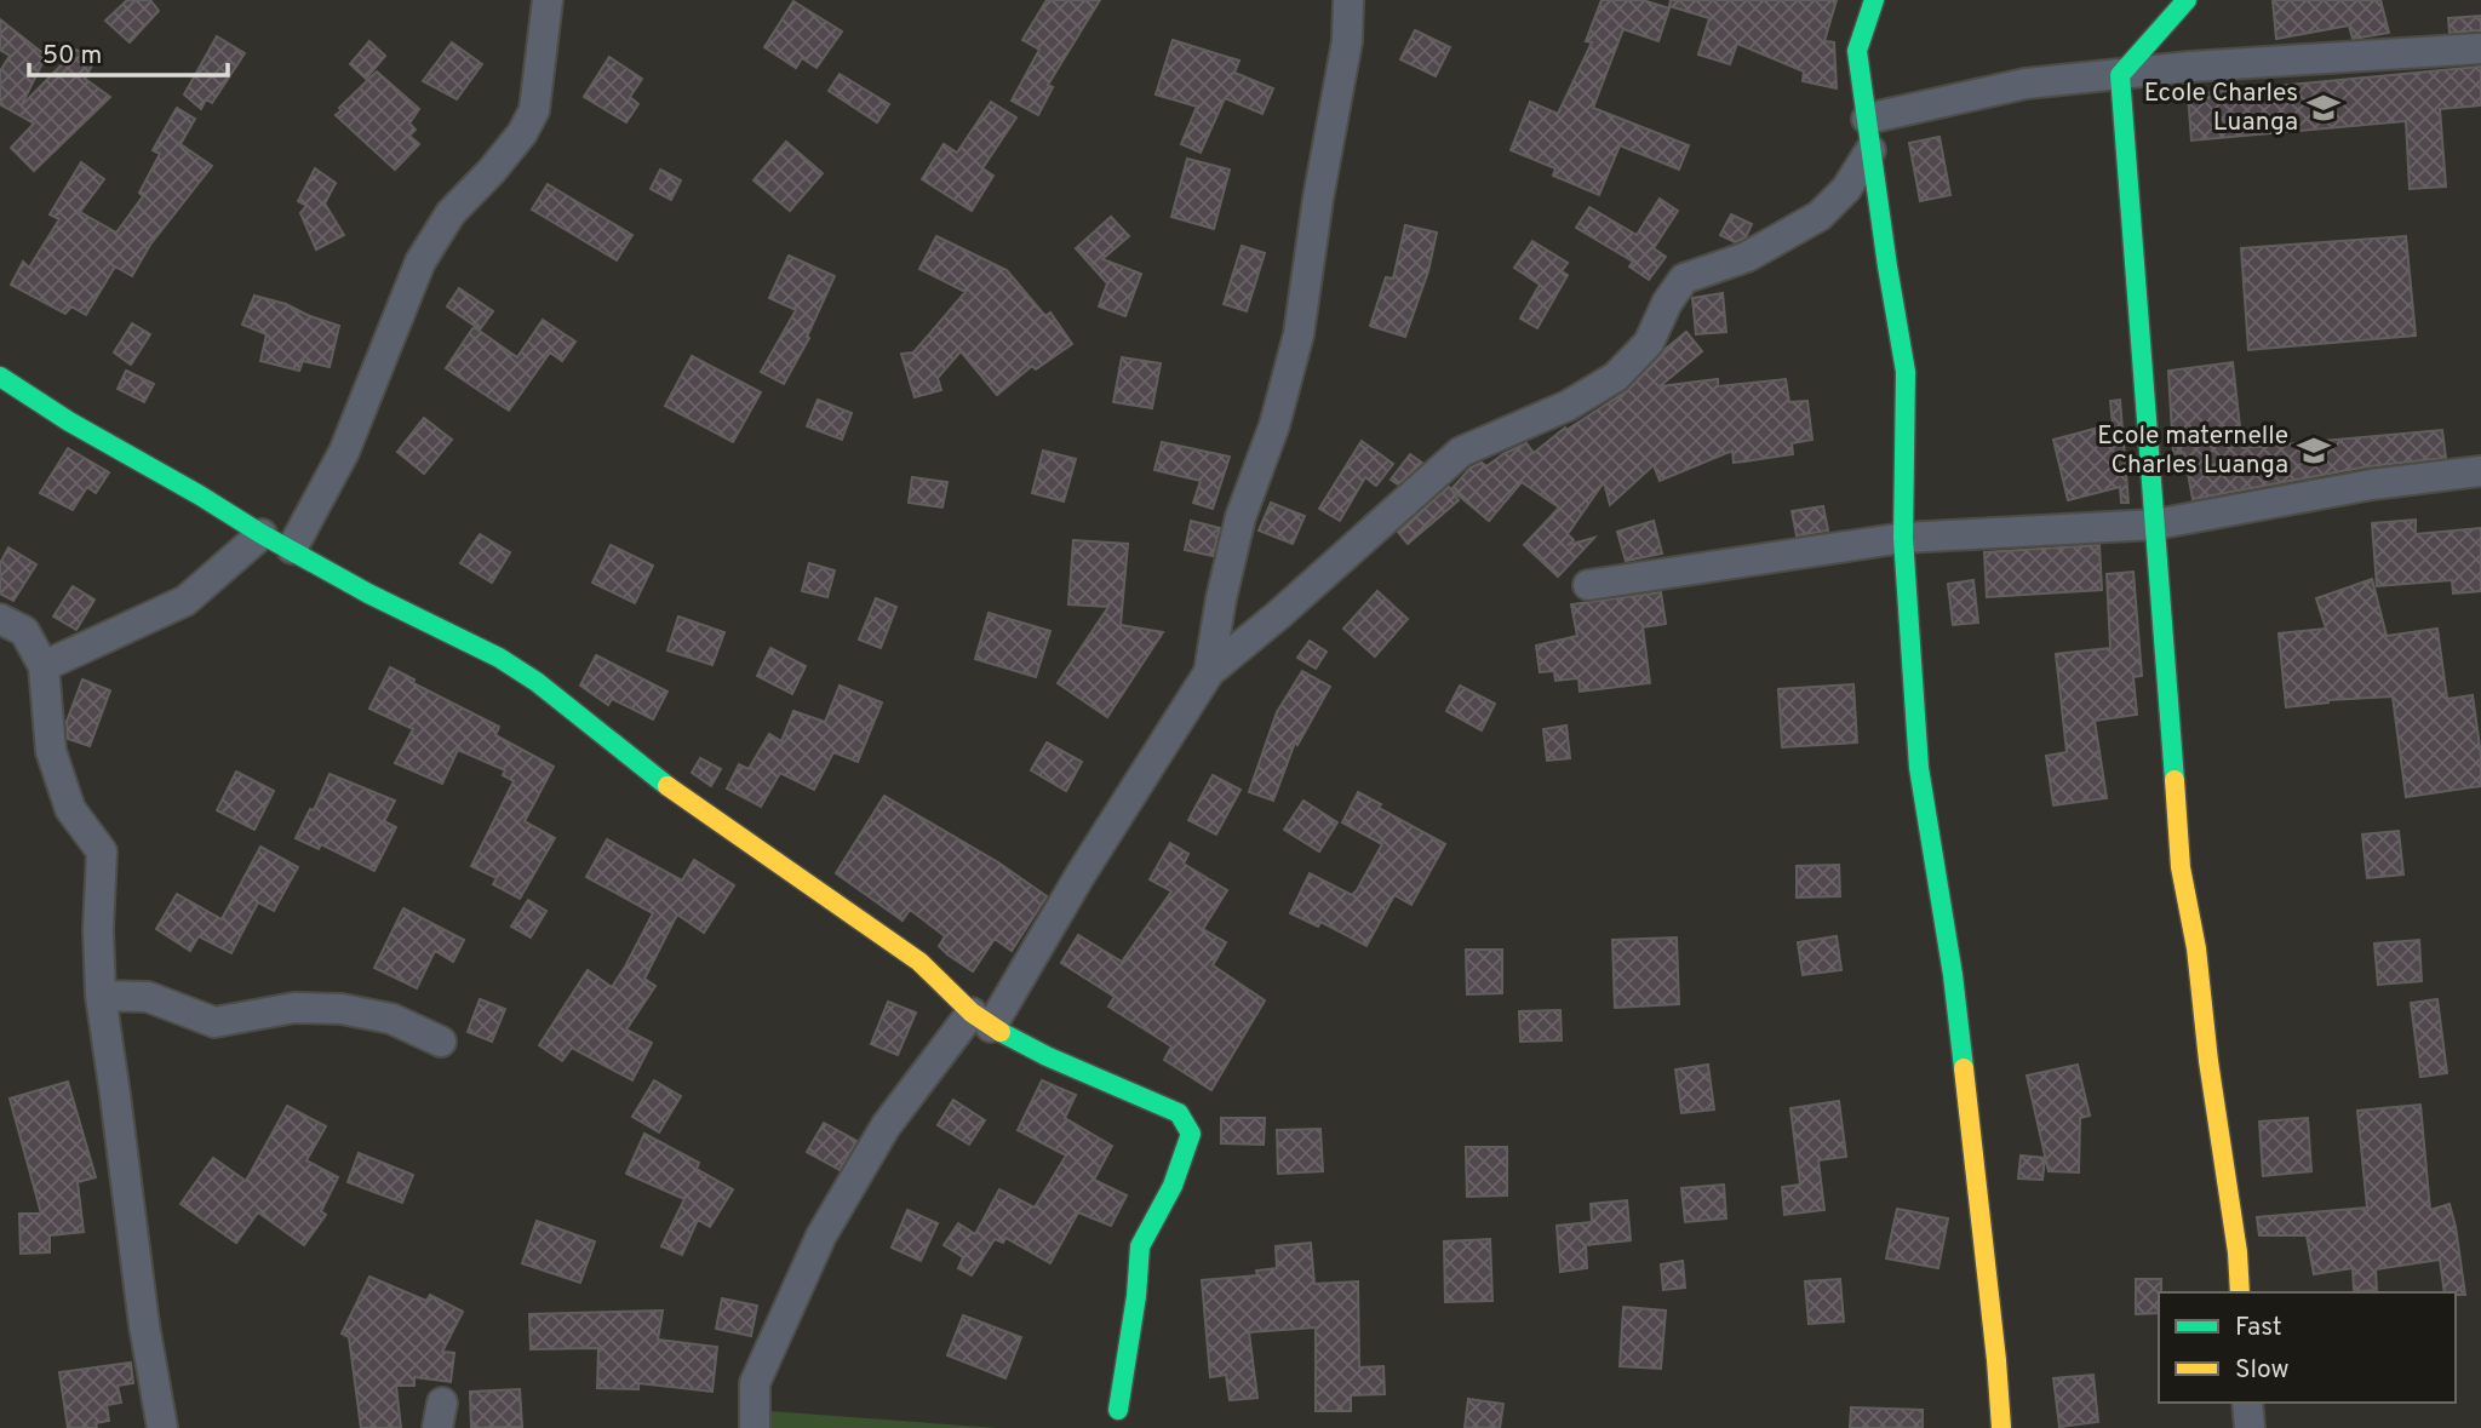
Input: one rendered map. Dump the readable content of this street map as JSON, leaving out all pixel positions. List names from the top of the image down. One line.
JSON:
{"places":{"school or university":["Ecole Charles Luanga","Ecole maternelle Charles Luanga"]},"legend":["Fast","Slow"],"scale_bar":"50 m"}
